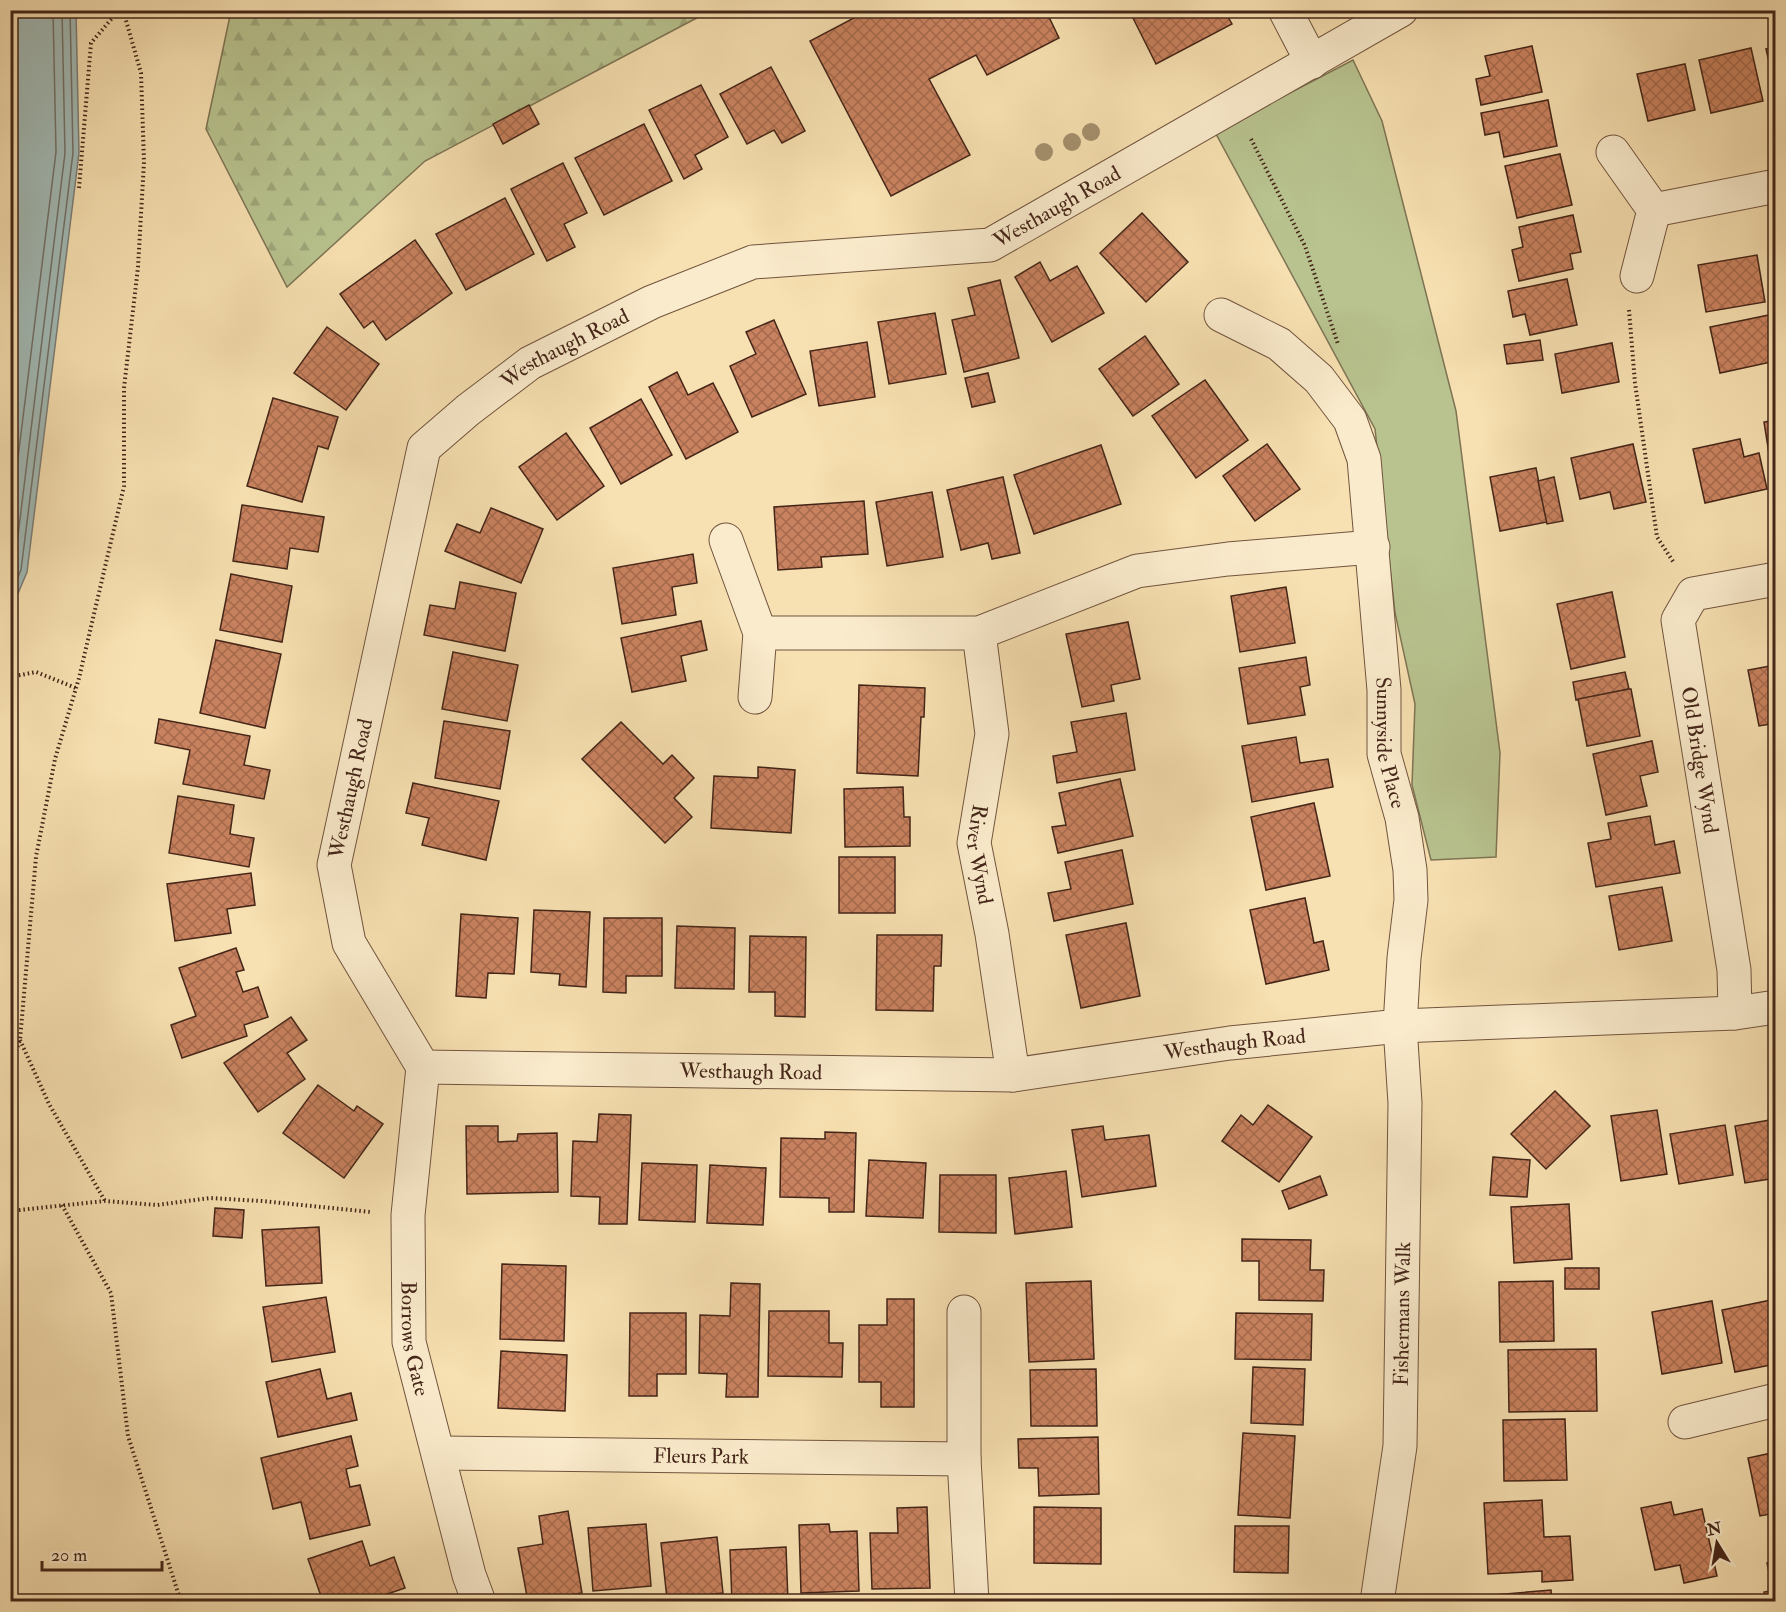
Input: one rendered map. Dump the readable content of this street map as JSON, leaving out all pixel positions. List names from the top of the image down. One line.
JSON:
{"streets":{"street":["Westhaugh Road","Sunnyside Place","Old Bridge Wynd","River Wynd","Fishermans Walk","Borrows Gate","Fleurs Park"]},"crossings":[["Westhaugh Road","Sunnyside Place"],["Westhaugh Road","Old Bridge Wynd"],["Westhaugh Road","River Wynd"],["Westhaugh Road","Fishermans Walk"],["Westhaugh Road","Borrows Gate"],["Sunnyside Place","Fishermans Walk"],["Borrows Gate","Fleurs Park"]],"scale_bar":"20 m","north":"top"}
